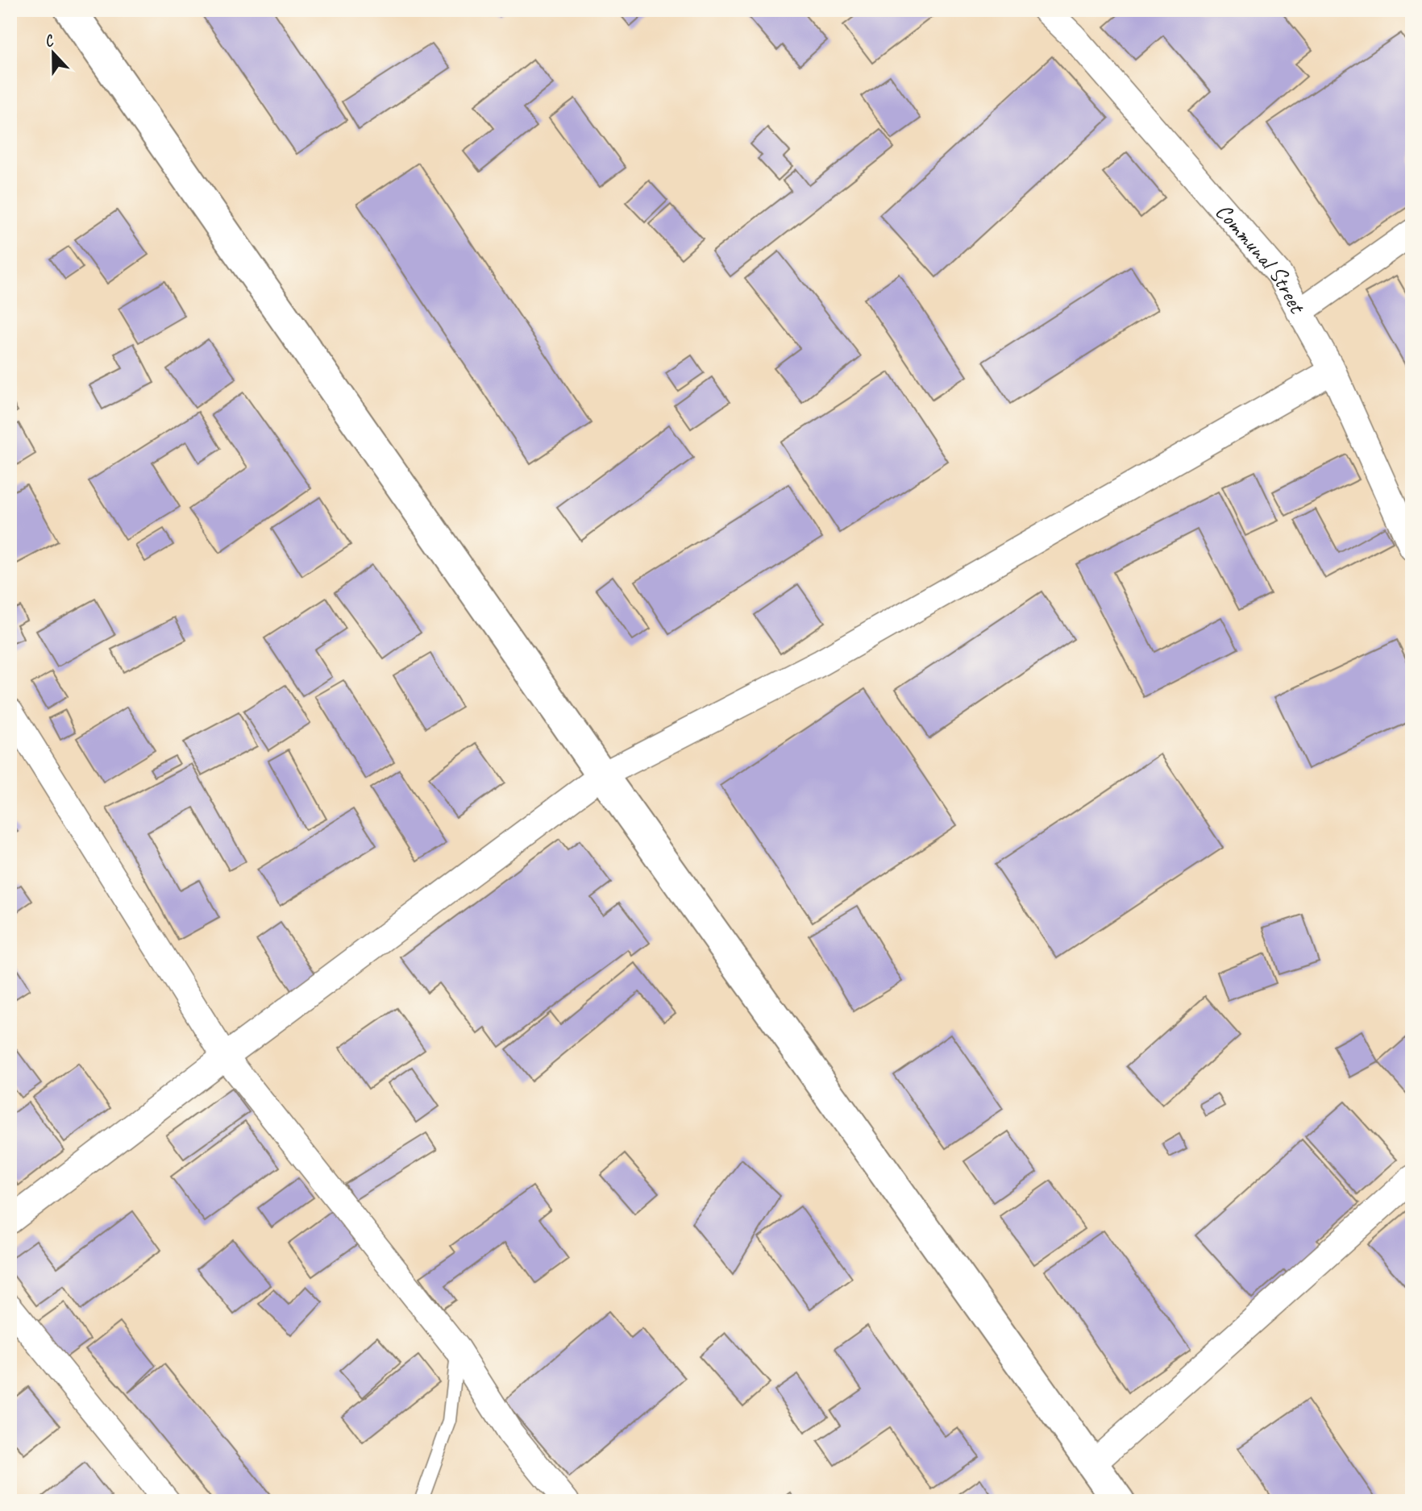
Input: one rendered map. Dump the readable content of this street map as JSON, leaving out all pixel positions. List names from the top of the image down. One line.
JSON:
{"streets":{"street":["Communal Street"]},"north":"top"}
